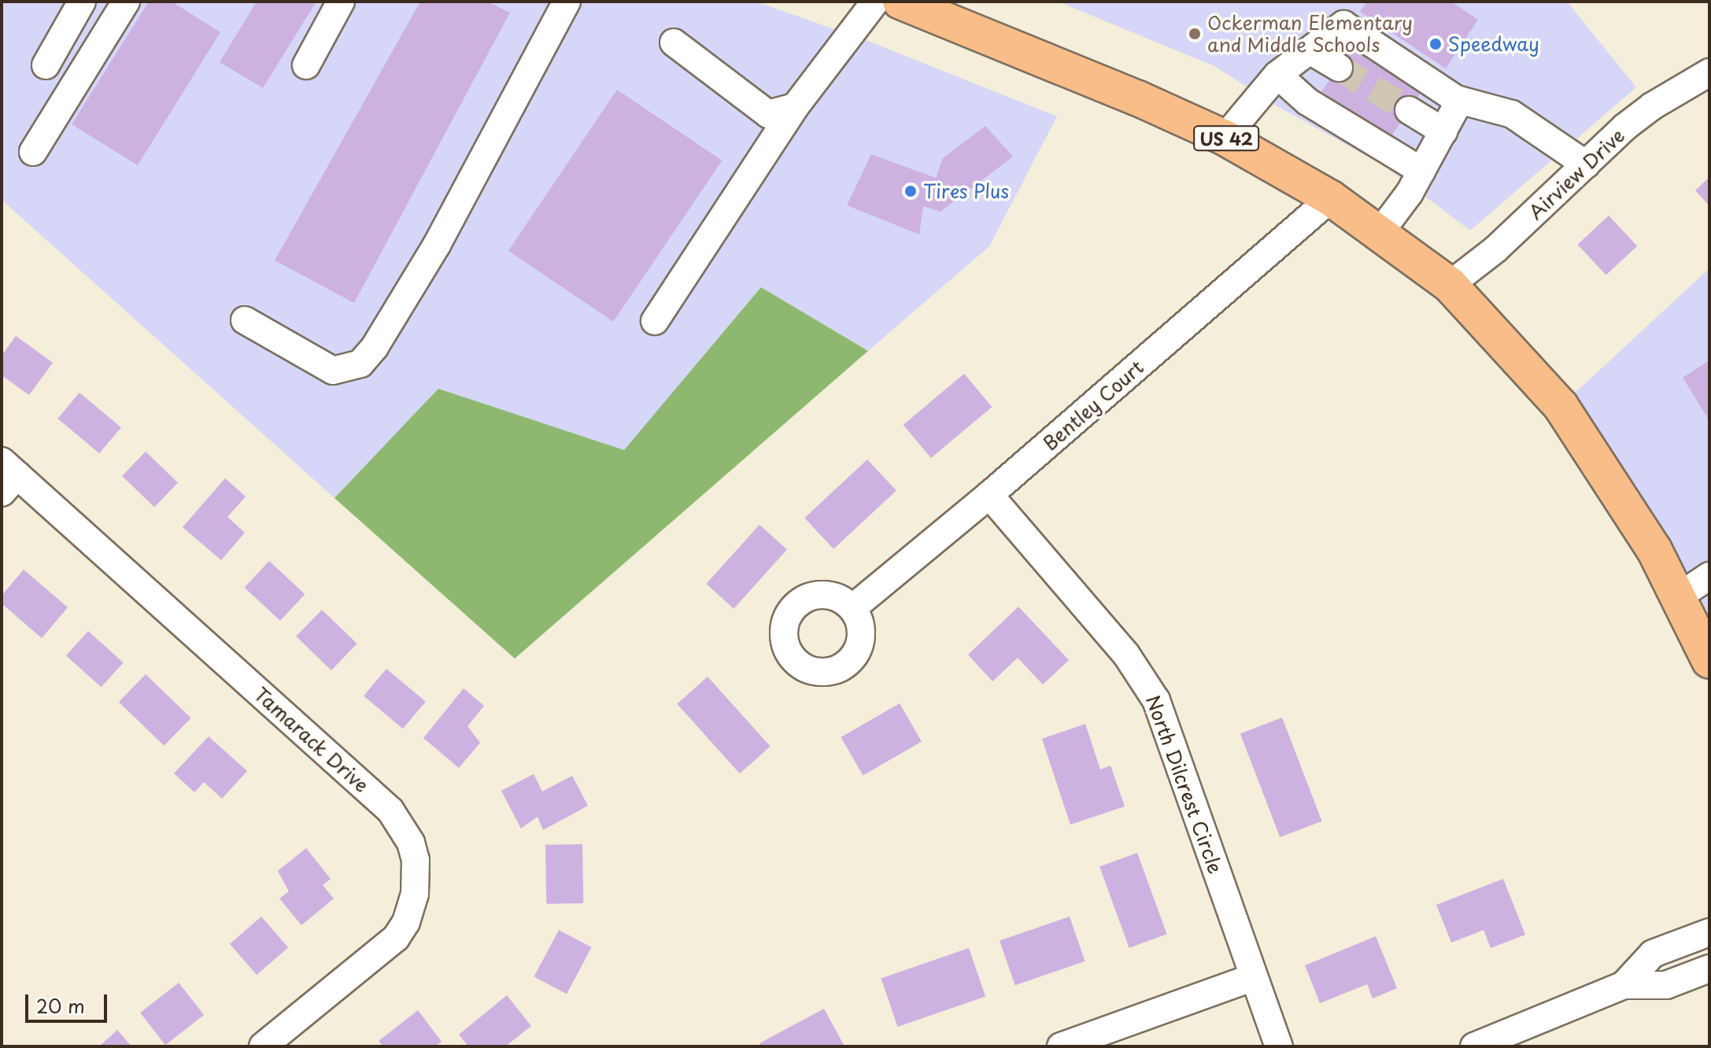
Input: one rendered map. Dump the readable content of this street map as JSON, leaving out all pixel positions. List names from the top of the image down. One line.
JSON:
{"streets":{"main road":["US 42"],"street":["Airview Drive","Bentley Court","Tamarack Drive","North Dilcrest Circle"]},"crossings":[["US 42","Airview Drive"],["US 42","Bentley Court"],["Bentley Court","North Dilcrest Circle"]],"places":["Ockerman Elementary and Middle Schools","Speedway","Tires Plus"],"scale_bar":"20 m"}
